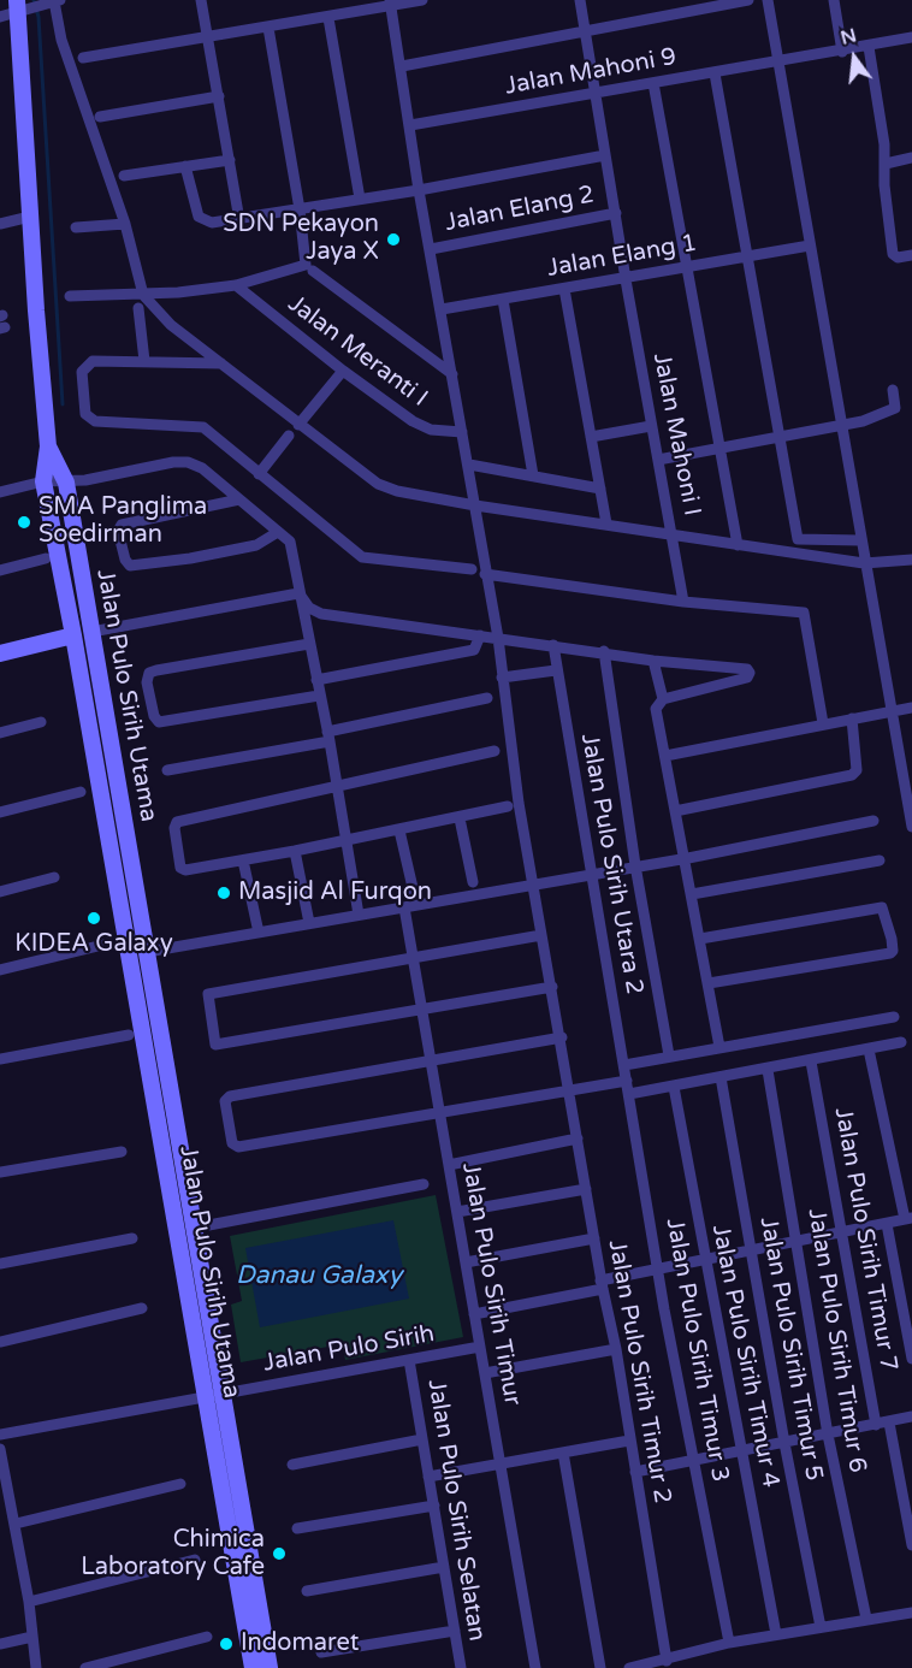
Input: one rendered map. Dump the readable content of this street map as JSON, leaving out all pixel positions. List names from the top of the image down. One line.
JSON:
{"streets":{"main road":["Jalan Pulo Sirih Utama"],"street":["Jalan Mahoni 9","Jalan Elang 2","Jalan Elang 1","Jalan Meranti I","Jalan Mahoni I","Jalan Pulo Sirih Utara 2","Jalan Pulo Sirih Timur 7","Jalan Pulo Sirih Timur","Jalan Pulo Sirih Timur 6","Jalan Pulo Sirih","Jalan Pulo Sirih Timur 5","Jalan Pulo Sirih Timur 3","Jalan Pulo Sirih Timur 4","Jalan Pulo Sirih Timur 2","Jalan Pulo Sirih Selatan"]},"crossings":[["Jalan Mahoni 9","Jalan Mahoni I"],["Jalan Mahoni 9","Jalan Pulo Sirih Timur 2"],["Jalan Elang 2","Jalan Mahoni I"],["Jalan Elang 2","Jalan Pulo Sirih Timur 2"],["Jalan Elang 1","Jalan Mahoni I"],["Jalan Elang 1","Jalan Pulo Sirih Timur 2"],["Jalan Meranti I","Jalan Pulo Sirih Timur 2"],["Jalan Pulo Sirih Utama","Jalan Pulo Sirih"],["Jalan Pulo Sirih Utara 2","Jalan Pulo Sirih Timur 3"],["Jalan Pulo Sirih Timur","Jalan Pulo Sirih"],["Jalan Pulo Sirih","Jalan Pulo Sirih Selatan"]],"water":["Danau Galaxy"],"places":["SDN Pekayon Jaya X","SMA Panglima Soedirman","Masjid Al Furqon","KIDEA Galaxy","Chimica Laboratory Cafe","Indomaret"],"north":"top"}
